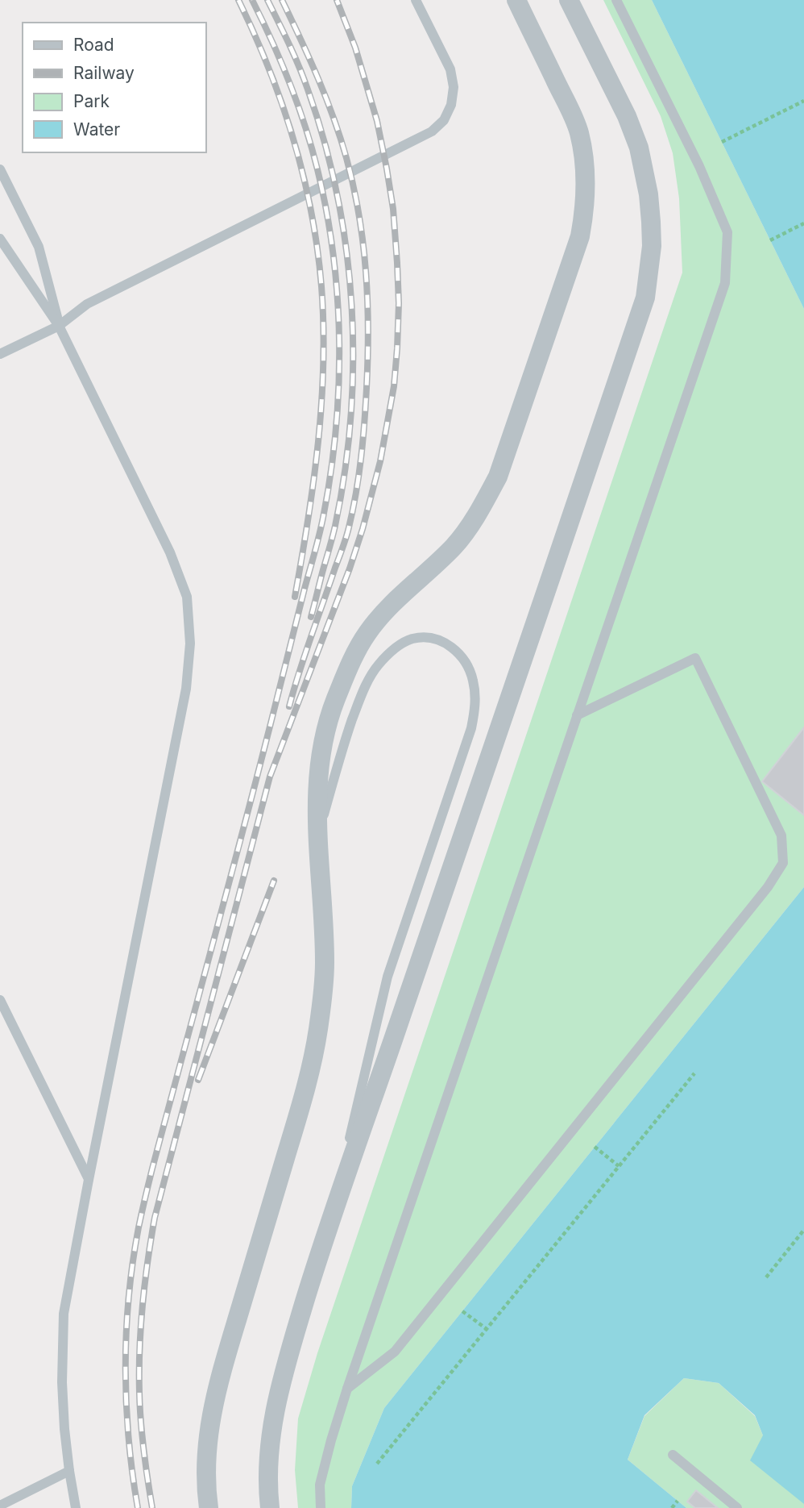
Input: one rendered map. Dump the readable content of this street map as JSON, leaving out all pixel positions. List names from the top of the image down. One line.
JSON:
{"legend":["Road","Railway","Park","Water"]}
